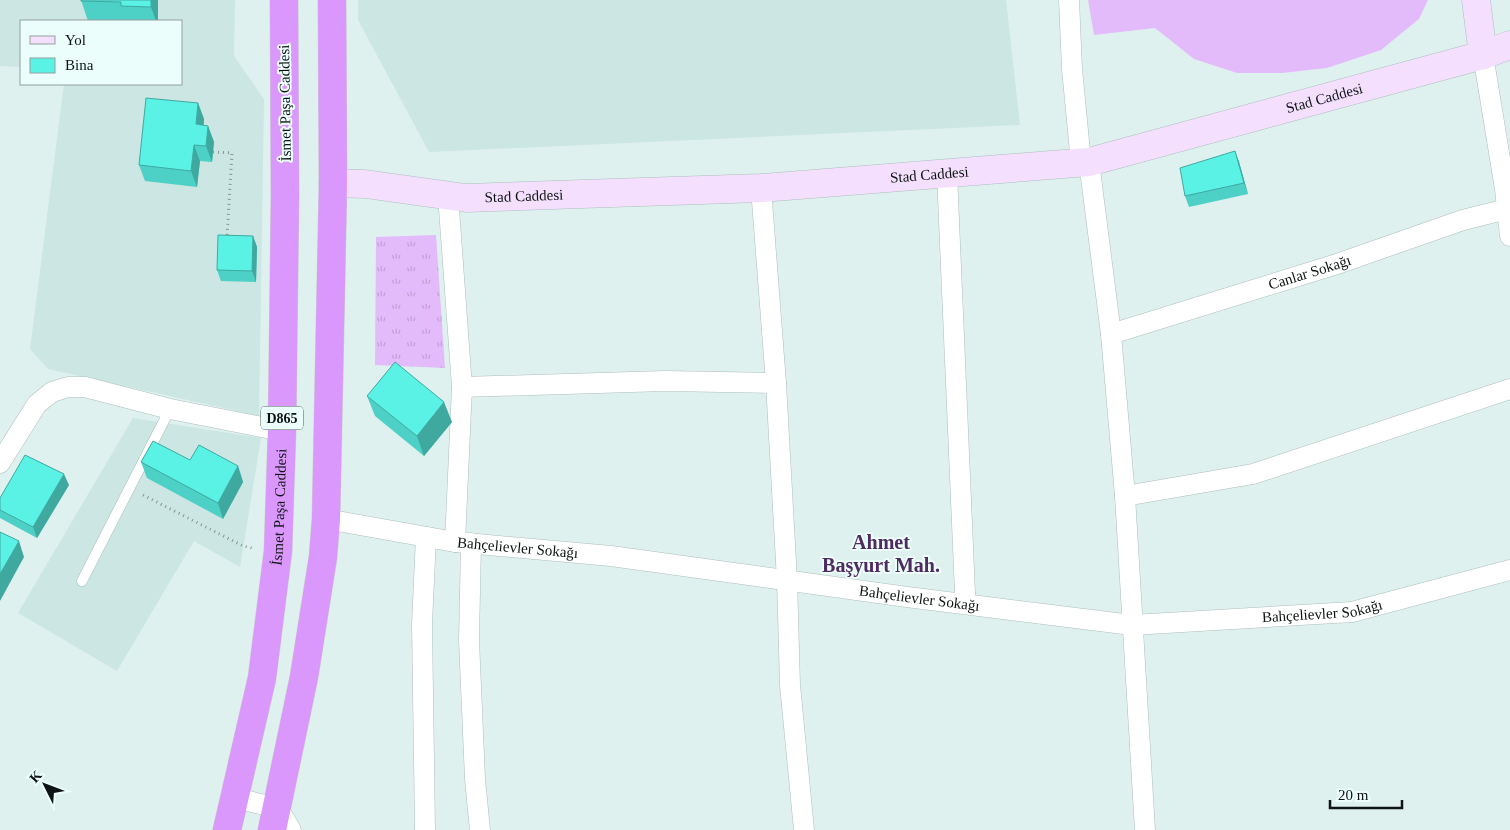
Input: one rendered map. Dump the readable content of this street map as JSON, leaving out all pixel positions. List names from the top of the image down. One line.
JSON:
{"streets":{"highway":["İsmet Paşa Caddesi","D865"],"street":["Stad Caddesi","Canlar Sokağı","Bahçelievler Sokağı"]},"districts":["Ahmet Başyurt Mah."],"legend":["Yol","Bina"],"scale_bar":"20 m","north":"top left"}
